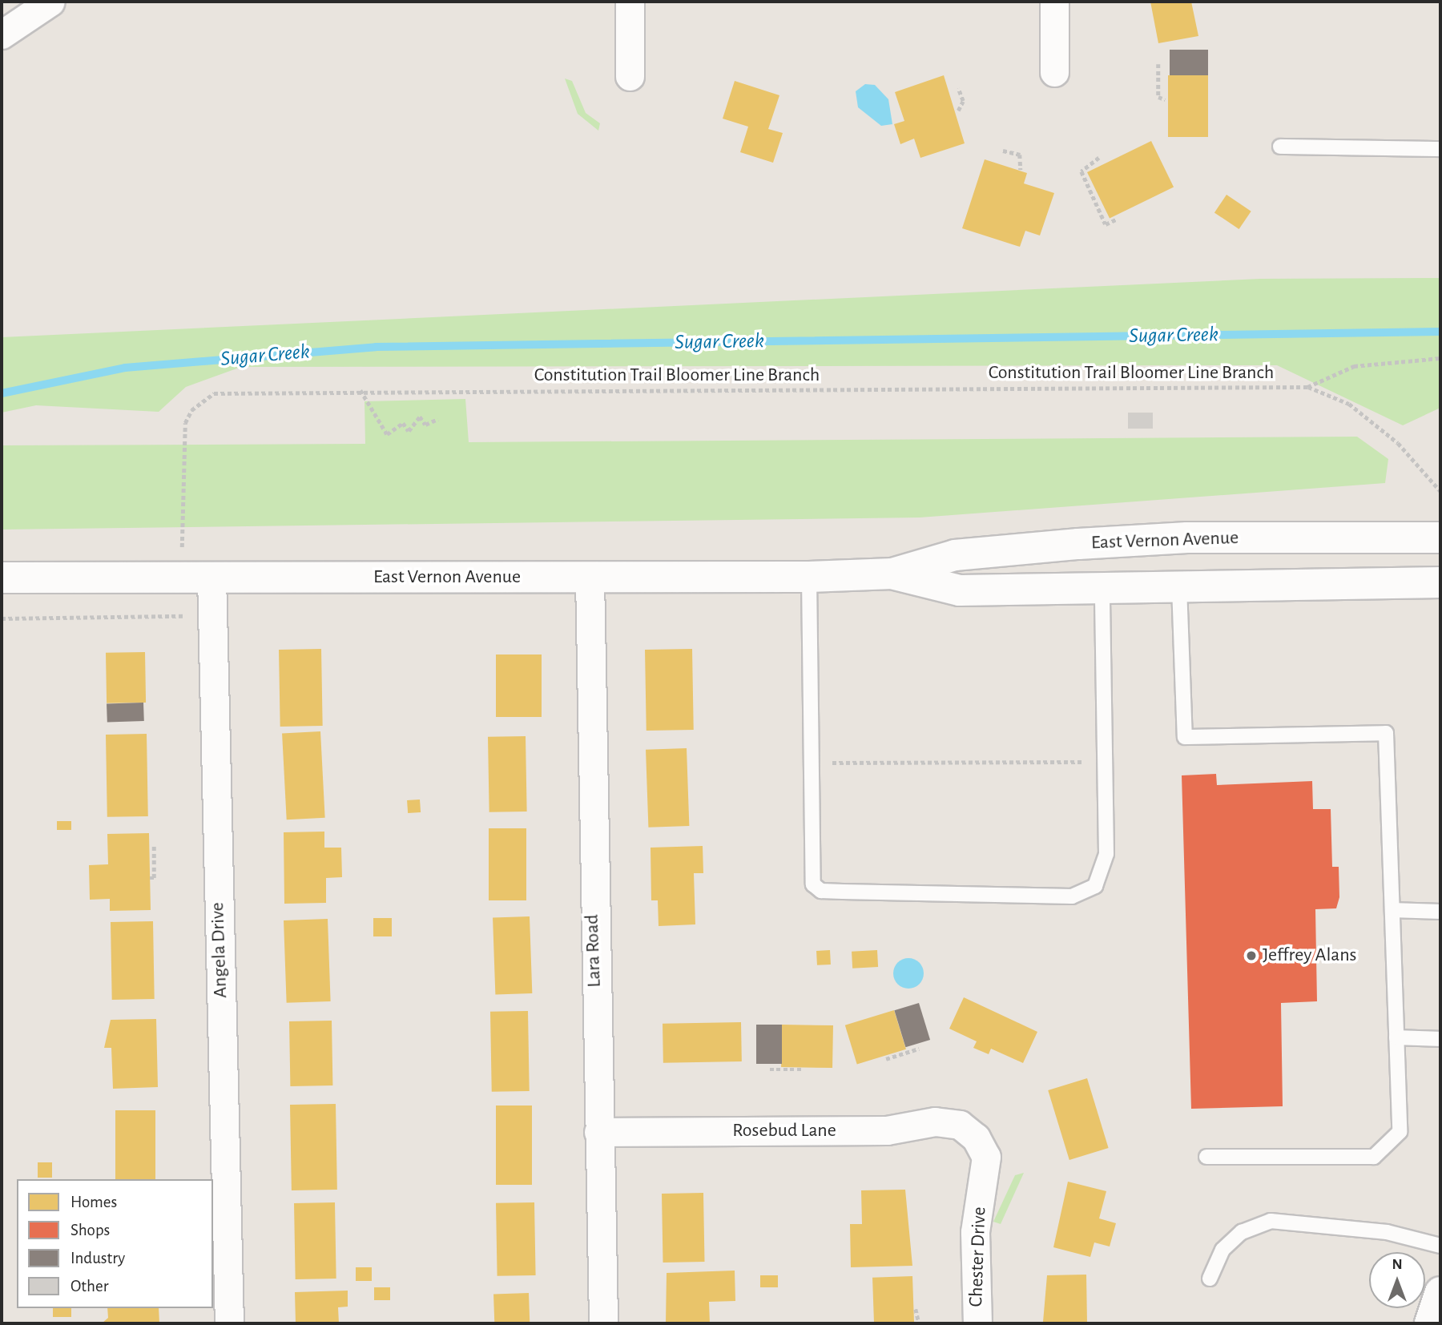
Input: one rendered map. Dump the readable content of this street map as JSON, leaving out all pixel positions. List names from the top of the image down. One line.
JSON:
{"streets":{"main road":["East Vernon Avenue"],"street":["Angela Drive","Lara Road","Rosebud Lane","Chester Drive"],"path":["Constitution Trail Bloomer Line Branch"]},"crossings":[["East Vernon Avenue","Angela Drive"],["East Vernon Avenue","Lara Road"],["Lara Road","Rosebud Lane"],["Rosebud Lane","Chester Drive"]],"water":["Sugar Creek"],"places":["Jeffrey Alans"],"legend":["Homes","Shops","Industry","Other"],"north":"top"}
